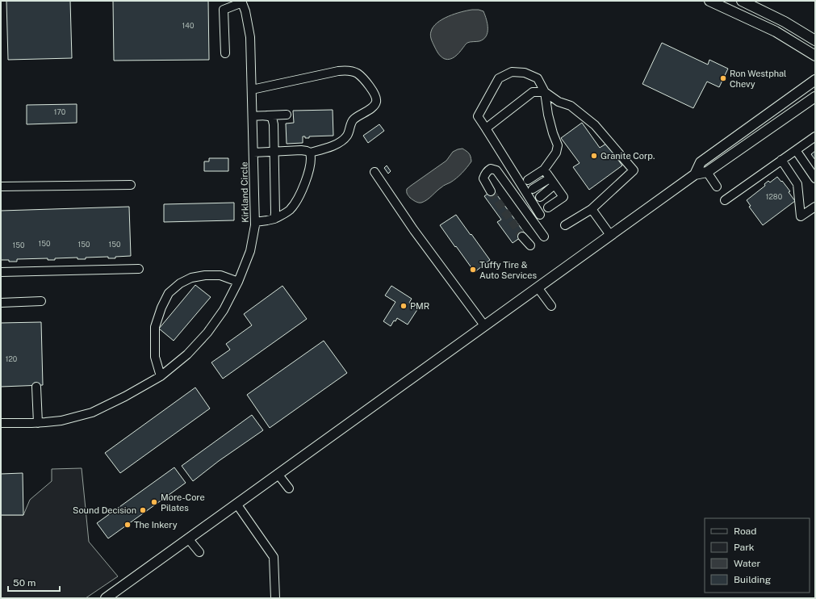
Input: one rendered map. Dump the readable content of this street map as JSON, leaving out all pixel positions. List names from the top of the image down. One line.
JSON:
{"streets":{"street":["Kirkland Circle"]},"places":["Ron Westphal Chevy","Granite Corp.","Tuffy Tire & Auto Services","PMR","More-Core Pilates","Sound Decision","The Inkery"],"house_numbers":["140","170","1280","150","150","150","150","120"],"legend":["Road","Park","Water","Building"],"scale_bar":"50 m"}
